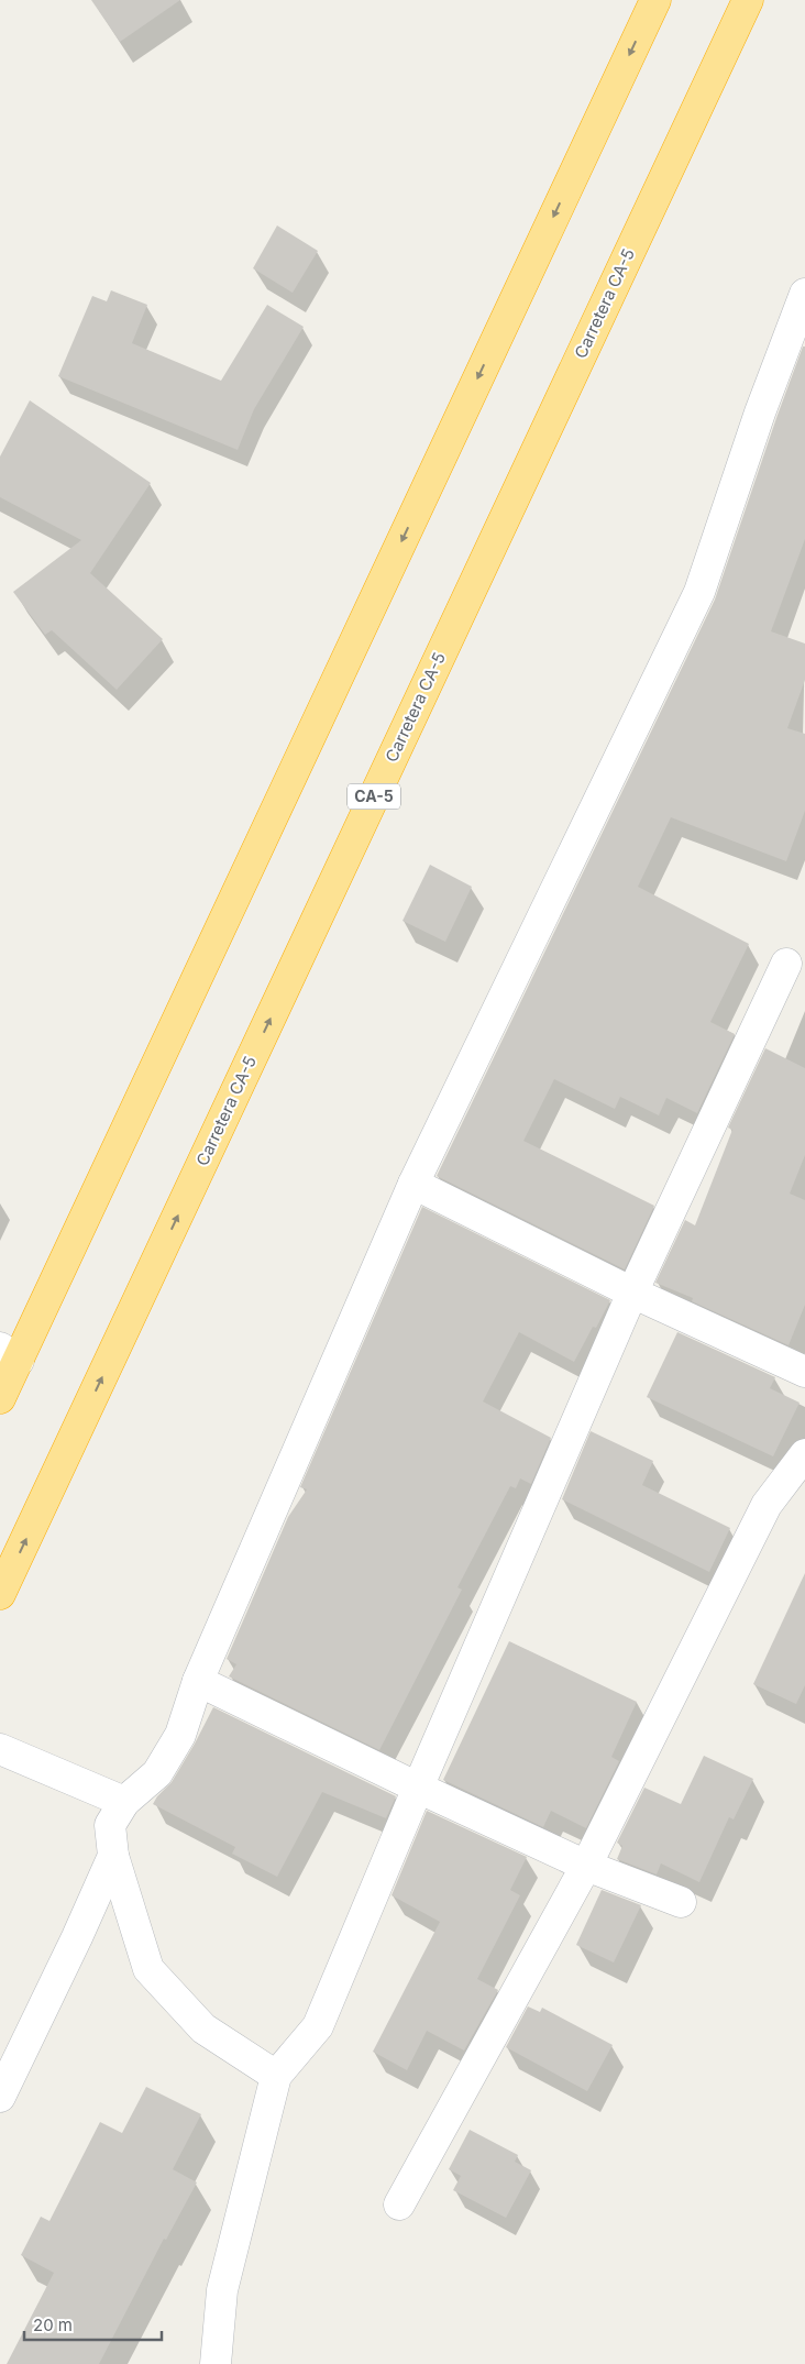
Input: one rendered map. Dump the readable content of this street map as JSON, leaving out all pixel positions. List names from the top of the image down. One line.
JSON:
{"streets":{"highway":["Carretera CA-5","CA-5"]},"scale_bar":"20 m"}
